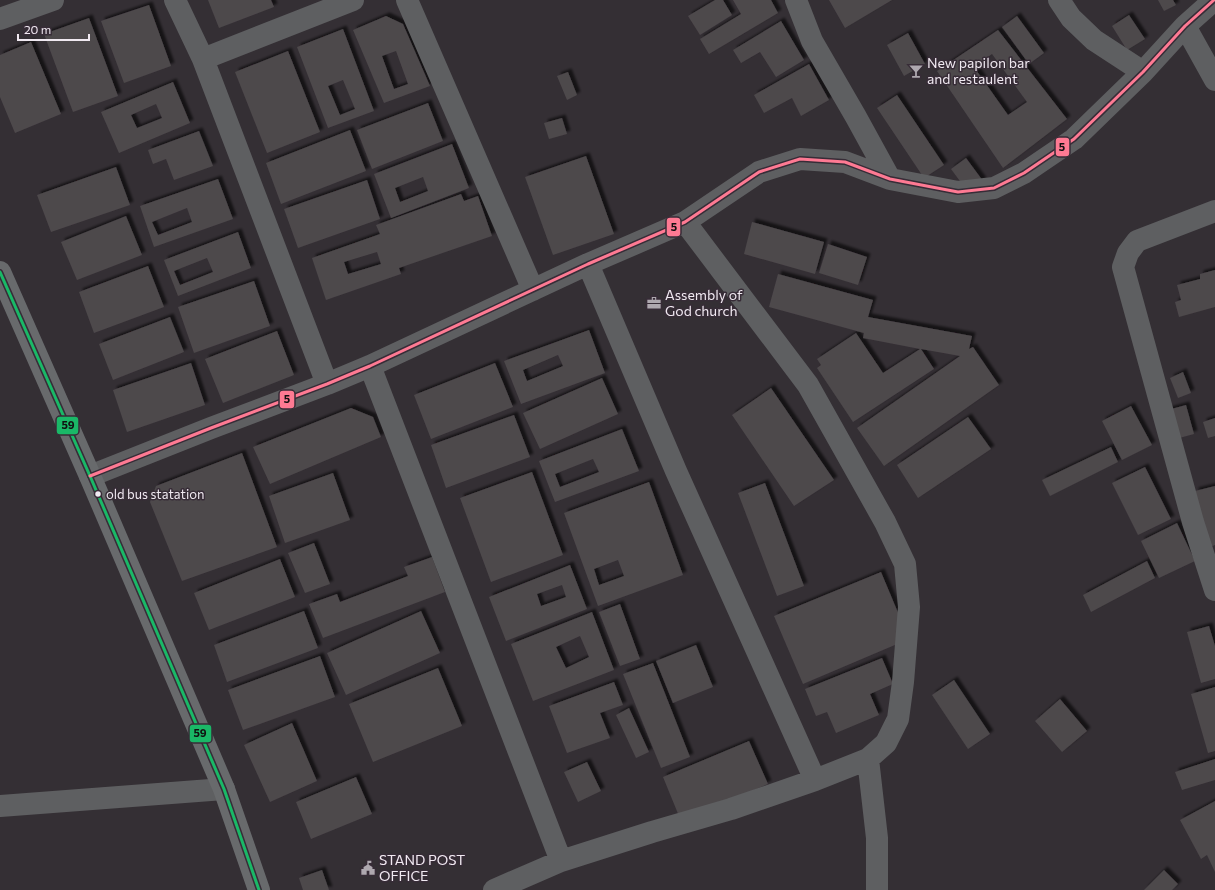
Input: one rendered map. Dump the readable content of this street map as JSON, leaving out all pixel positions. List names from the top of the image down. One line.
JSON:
{"places":{"bar":["New papilon bar and restaulent"],"office":["Assembly of God church"],"other":["old bus statation"],"public building":["STAND POST OFFICE"]},"lines":["transit line 5","transit line 59"],"scale_bar":"20 m"}
